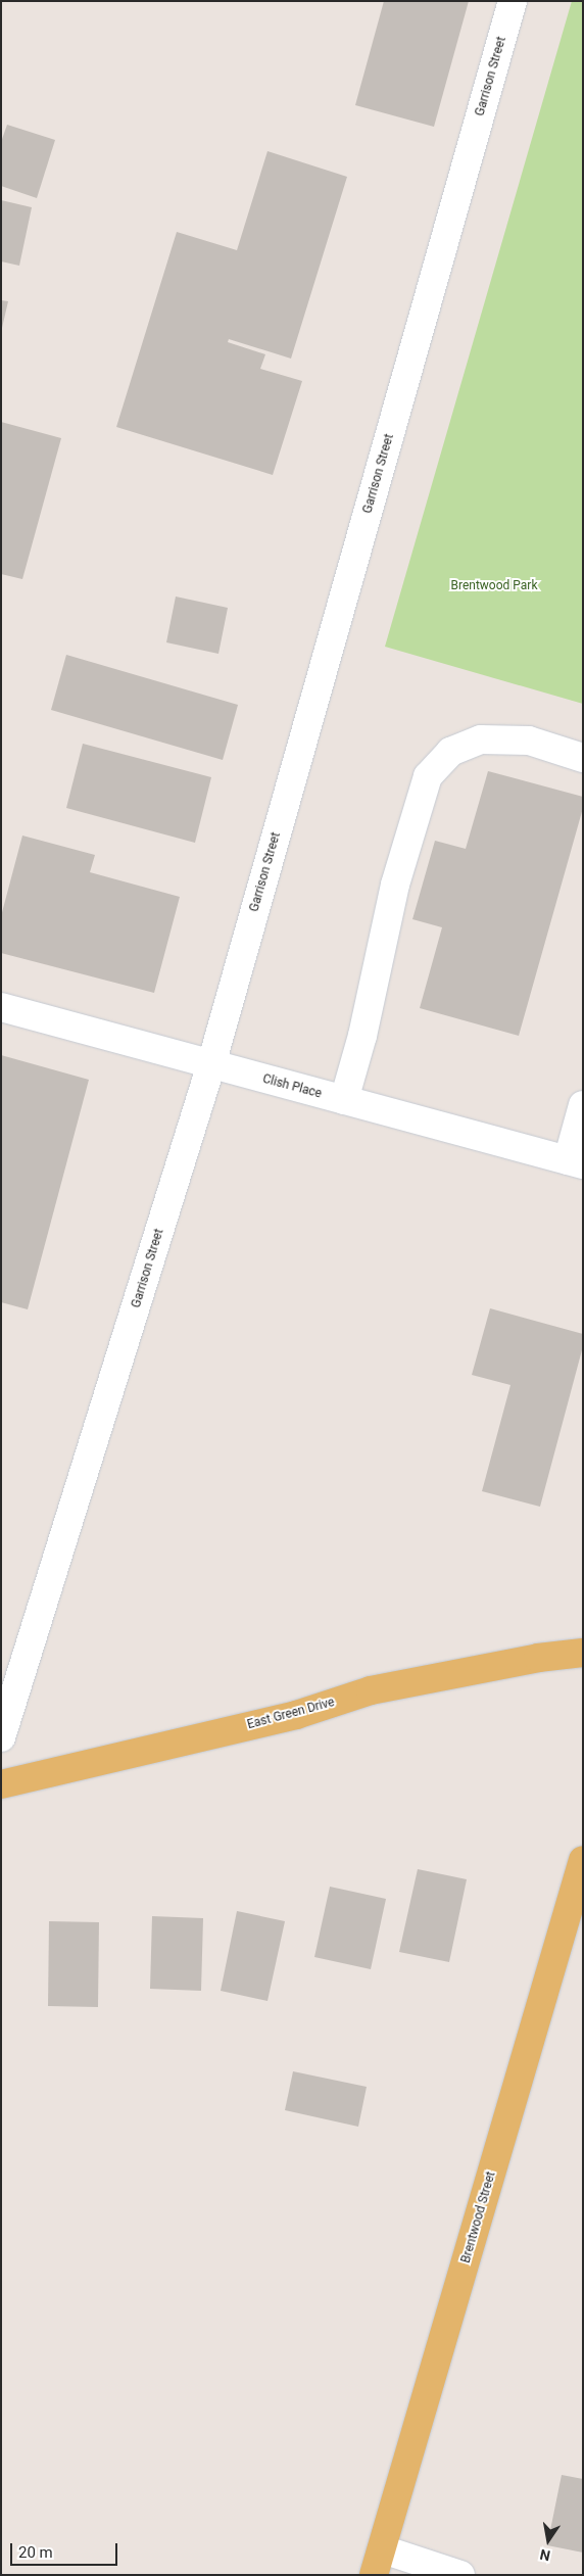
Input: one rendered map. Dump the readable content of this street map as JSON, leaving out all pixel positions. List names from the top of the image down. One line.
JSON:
{"streets":{"main road":["East Green Drive","Brentwood Street"],"street":["Garrison Street","Clish Place"]},"crossings":[["Garrison Street","Clish Place"]],"parks":["Brentwood Park"],"scale_bar":"20 m","north":"bottom"}
